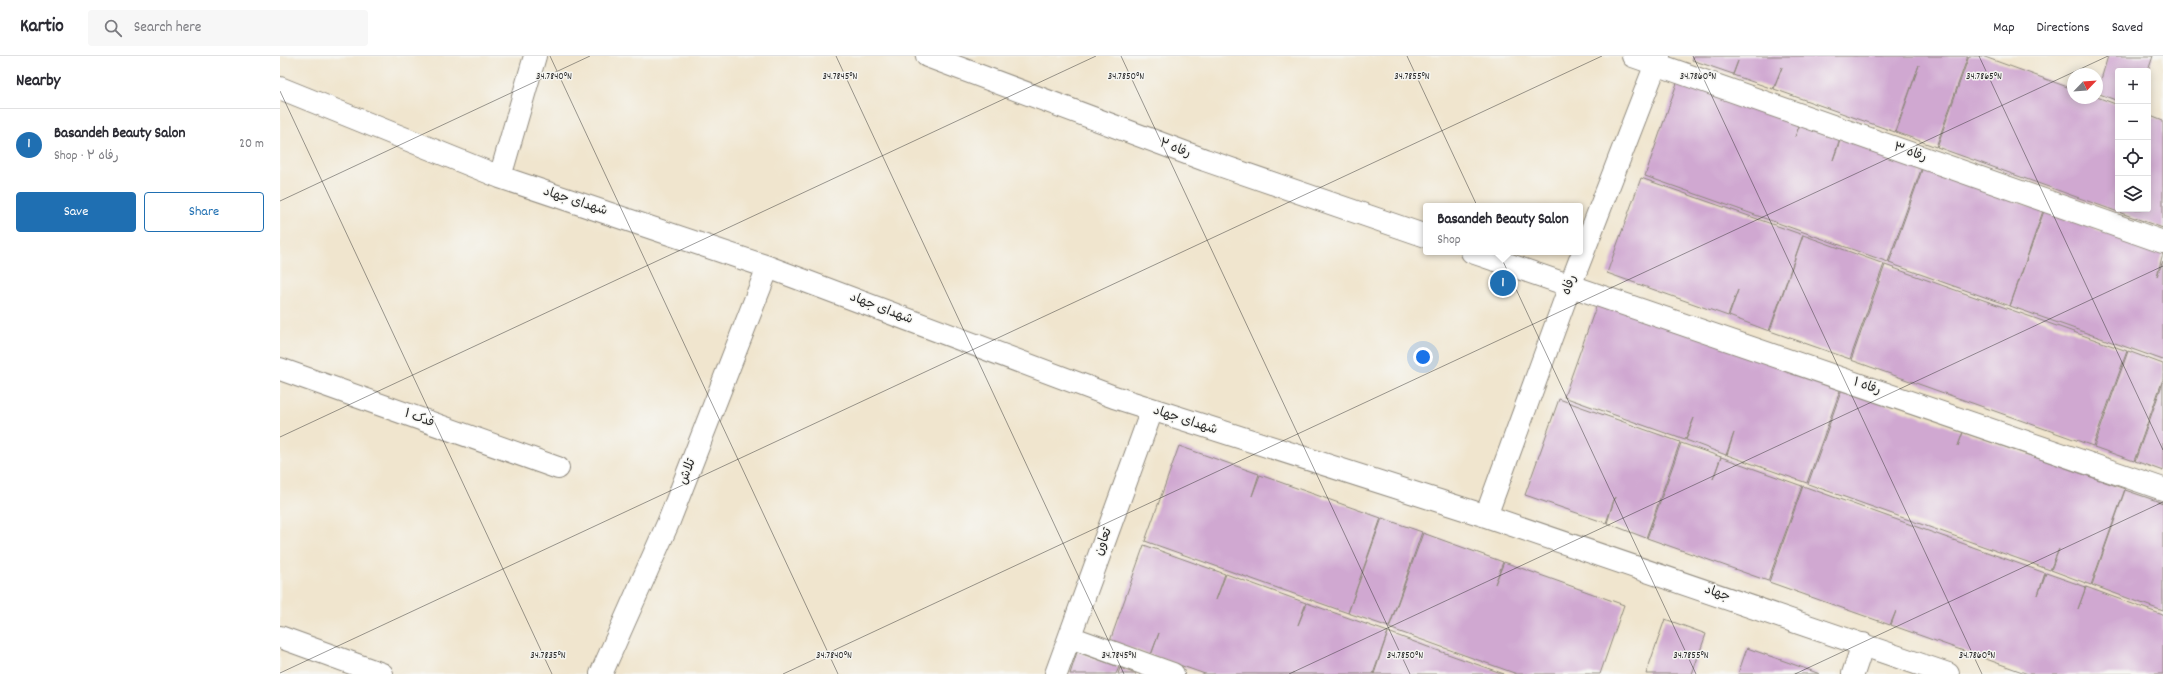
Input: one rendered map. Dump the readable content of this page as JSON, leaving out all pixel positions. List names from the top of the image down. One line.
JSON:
{"streets":{"street":["رفاه ۲","رفاه ۳","شهدای جهاد","رفاه","رفاه ۱","فدک ۱","تلاش","تعاون","جهاد"]},"crossings":[["رفاه ۳","رفاه"],["شهدای جهاد","رفاه"],["شهدای جهاد","تلاش"],["شهدای جهاد","تعاون"],["شهدای جهاد","جهاد"],["رفاه","رفاه ۱"],["رفاه","جهاد"]],"north":"top right","page":{"header":"Kartio","search":"Search here","nav":["Map","Directions","Saved"],"heading":"Nearby","map_buttons":["+","−"],"list":[{"mark":"1","name":"Basandeh Beauty Salon","note":"Shop · رفاه ۲","value":"20 m"}],"buttons":["Save","Share"],"popup":["Basandeh Beauty Salon","Shop"],"pins":"1"},"coordinates":["34.7840°N","34.7845°N","34.7850°N","34.7855°N","34.7860°N","34.7865°N","34.7835°N"]}
